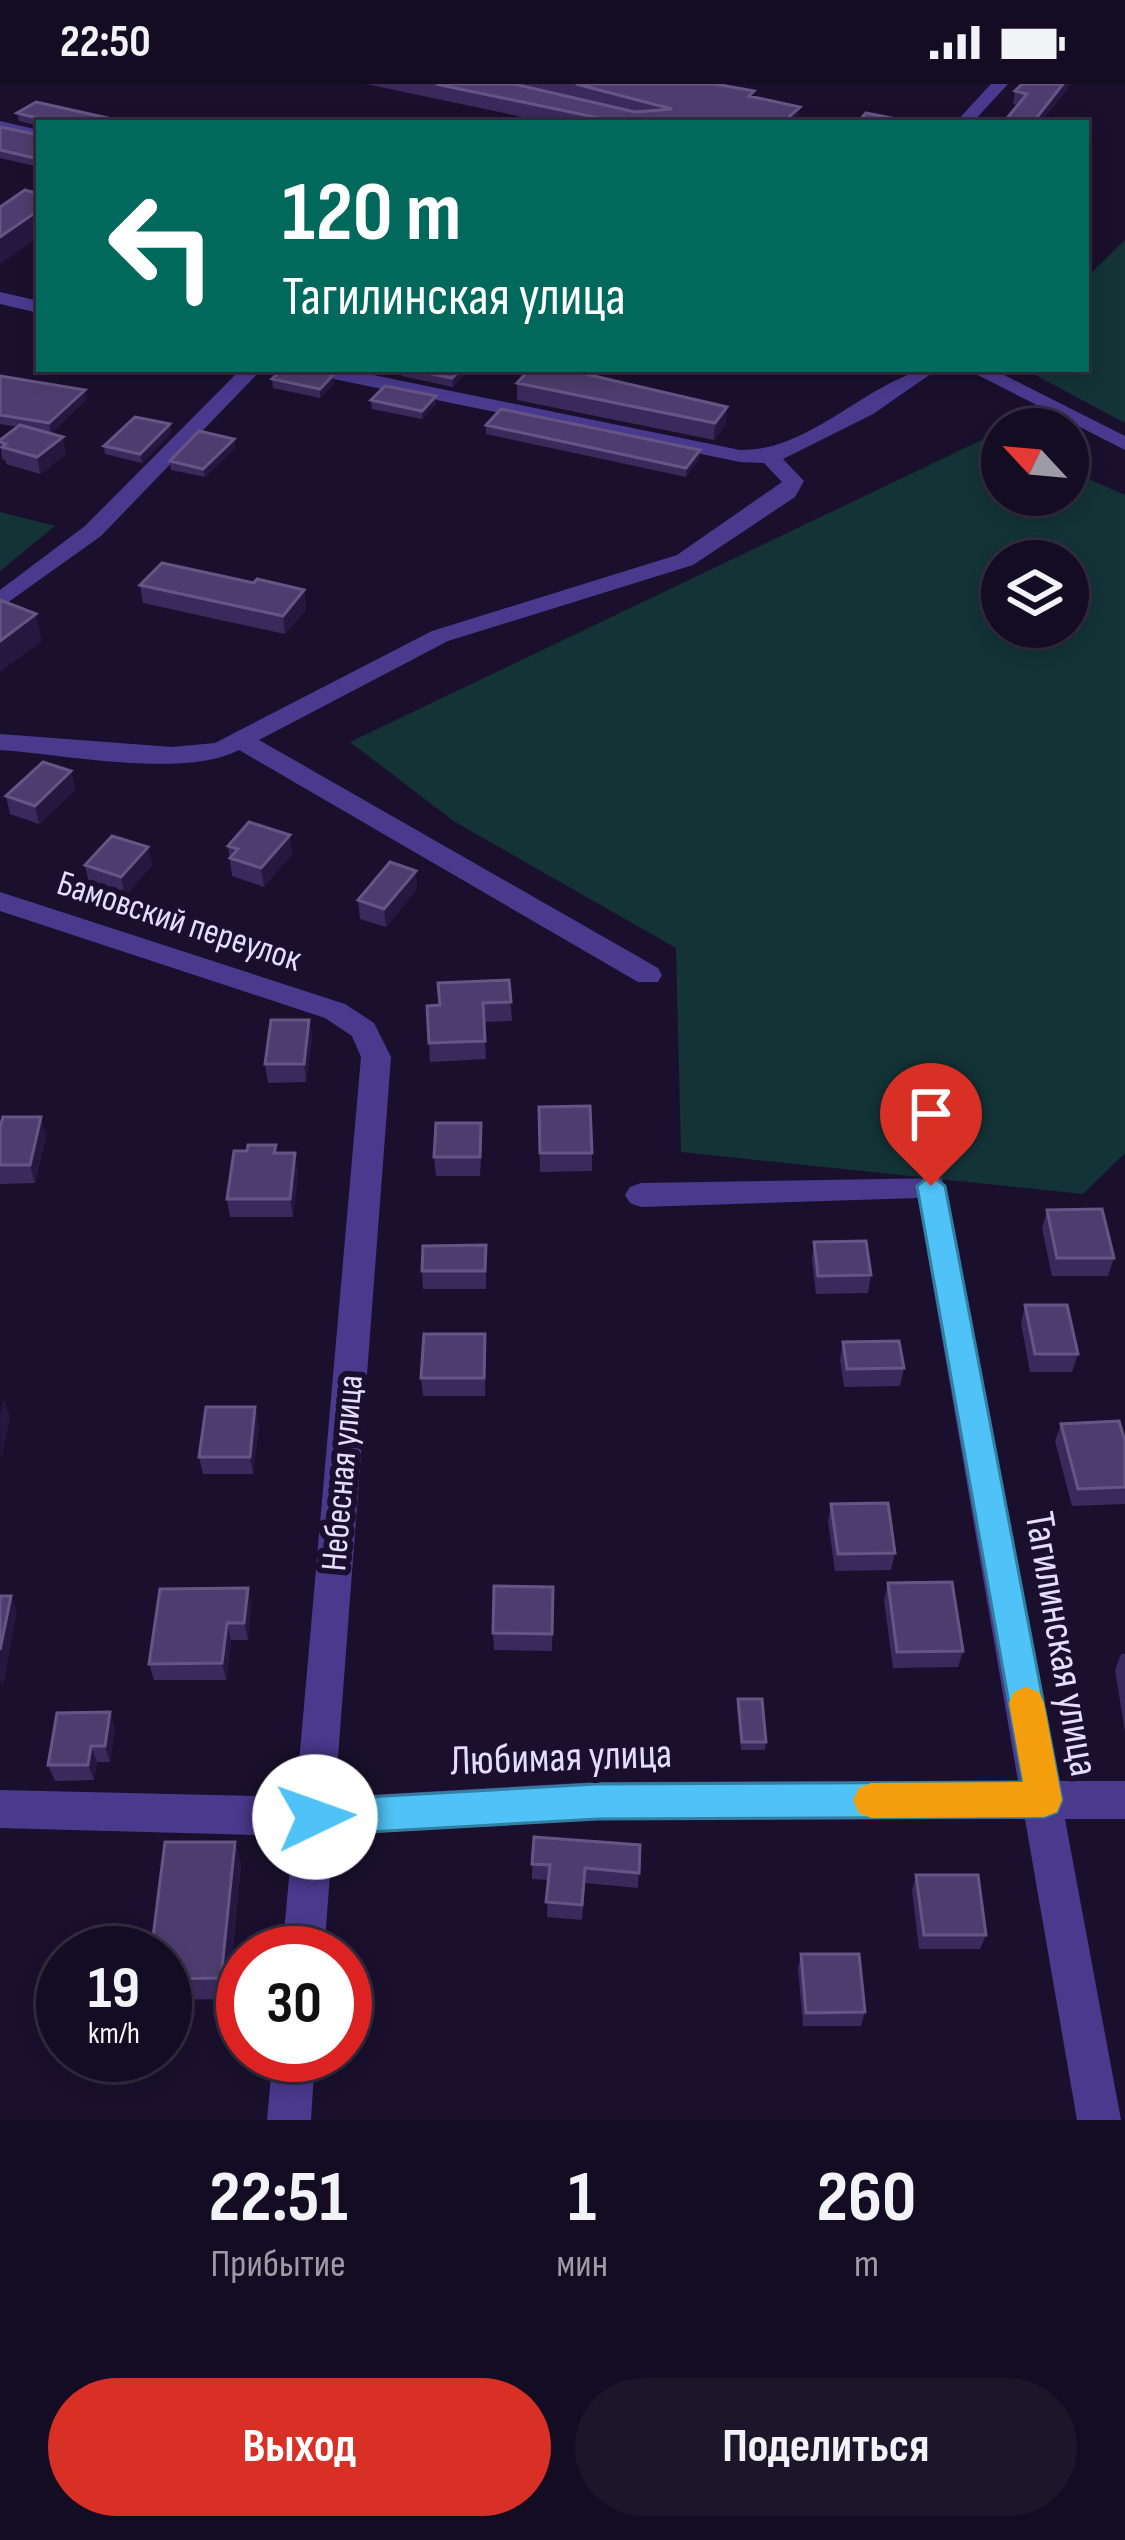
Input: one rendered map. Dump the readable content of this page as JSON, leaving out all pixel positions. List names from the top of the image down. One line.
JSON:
{"streets":{"street":["Бамовский переулок","Небесная улица","Тагилинская улица","Любимая улица"]},"crossings":[["Бамовский переулок","Небесная улица"],["Небесная улица","Любимая улица"],["Тагилинская улица","Любимая улица"]],"north":"top left","page":{"status":"22:50","turn":["120 m","Тагилинская улица"],"speed":"19 km/h","limit":"30","eta":["22:51","Прибытие","1","мин","260","m"],"buttons":["Выход","Поделиться"]}}
